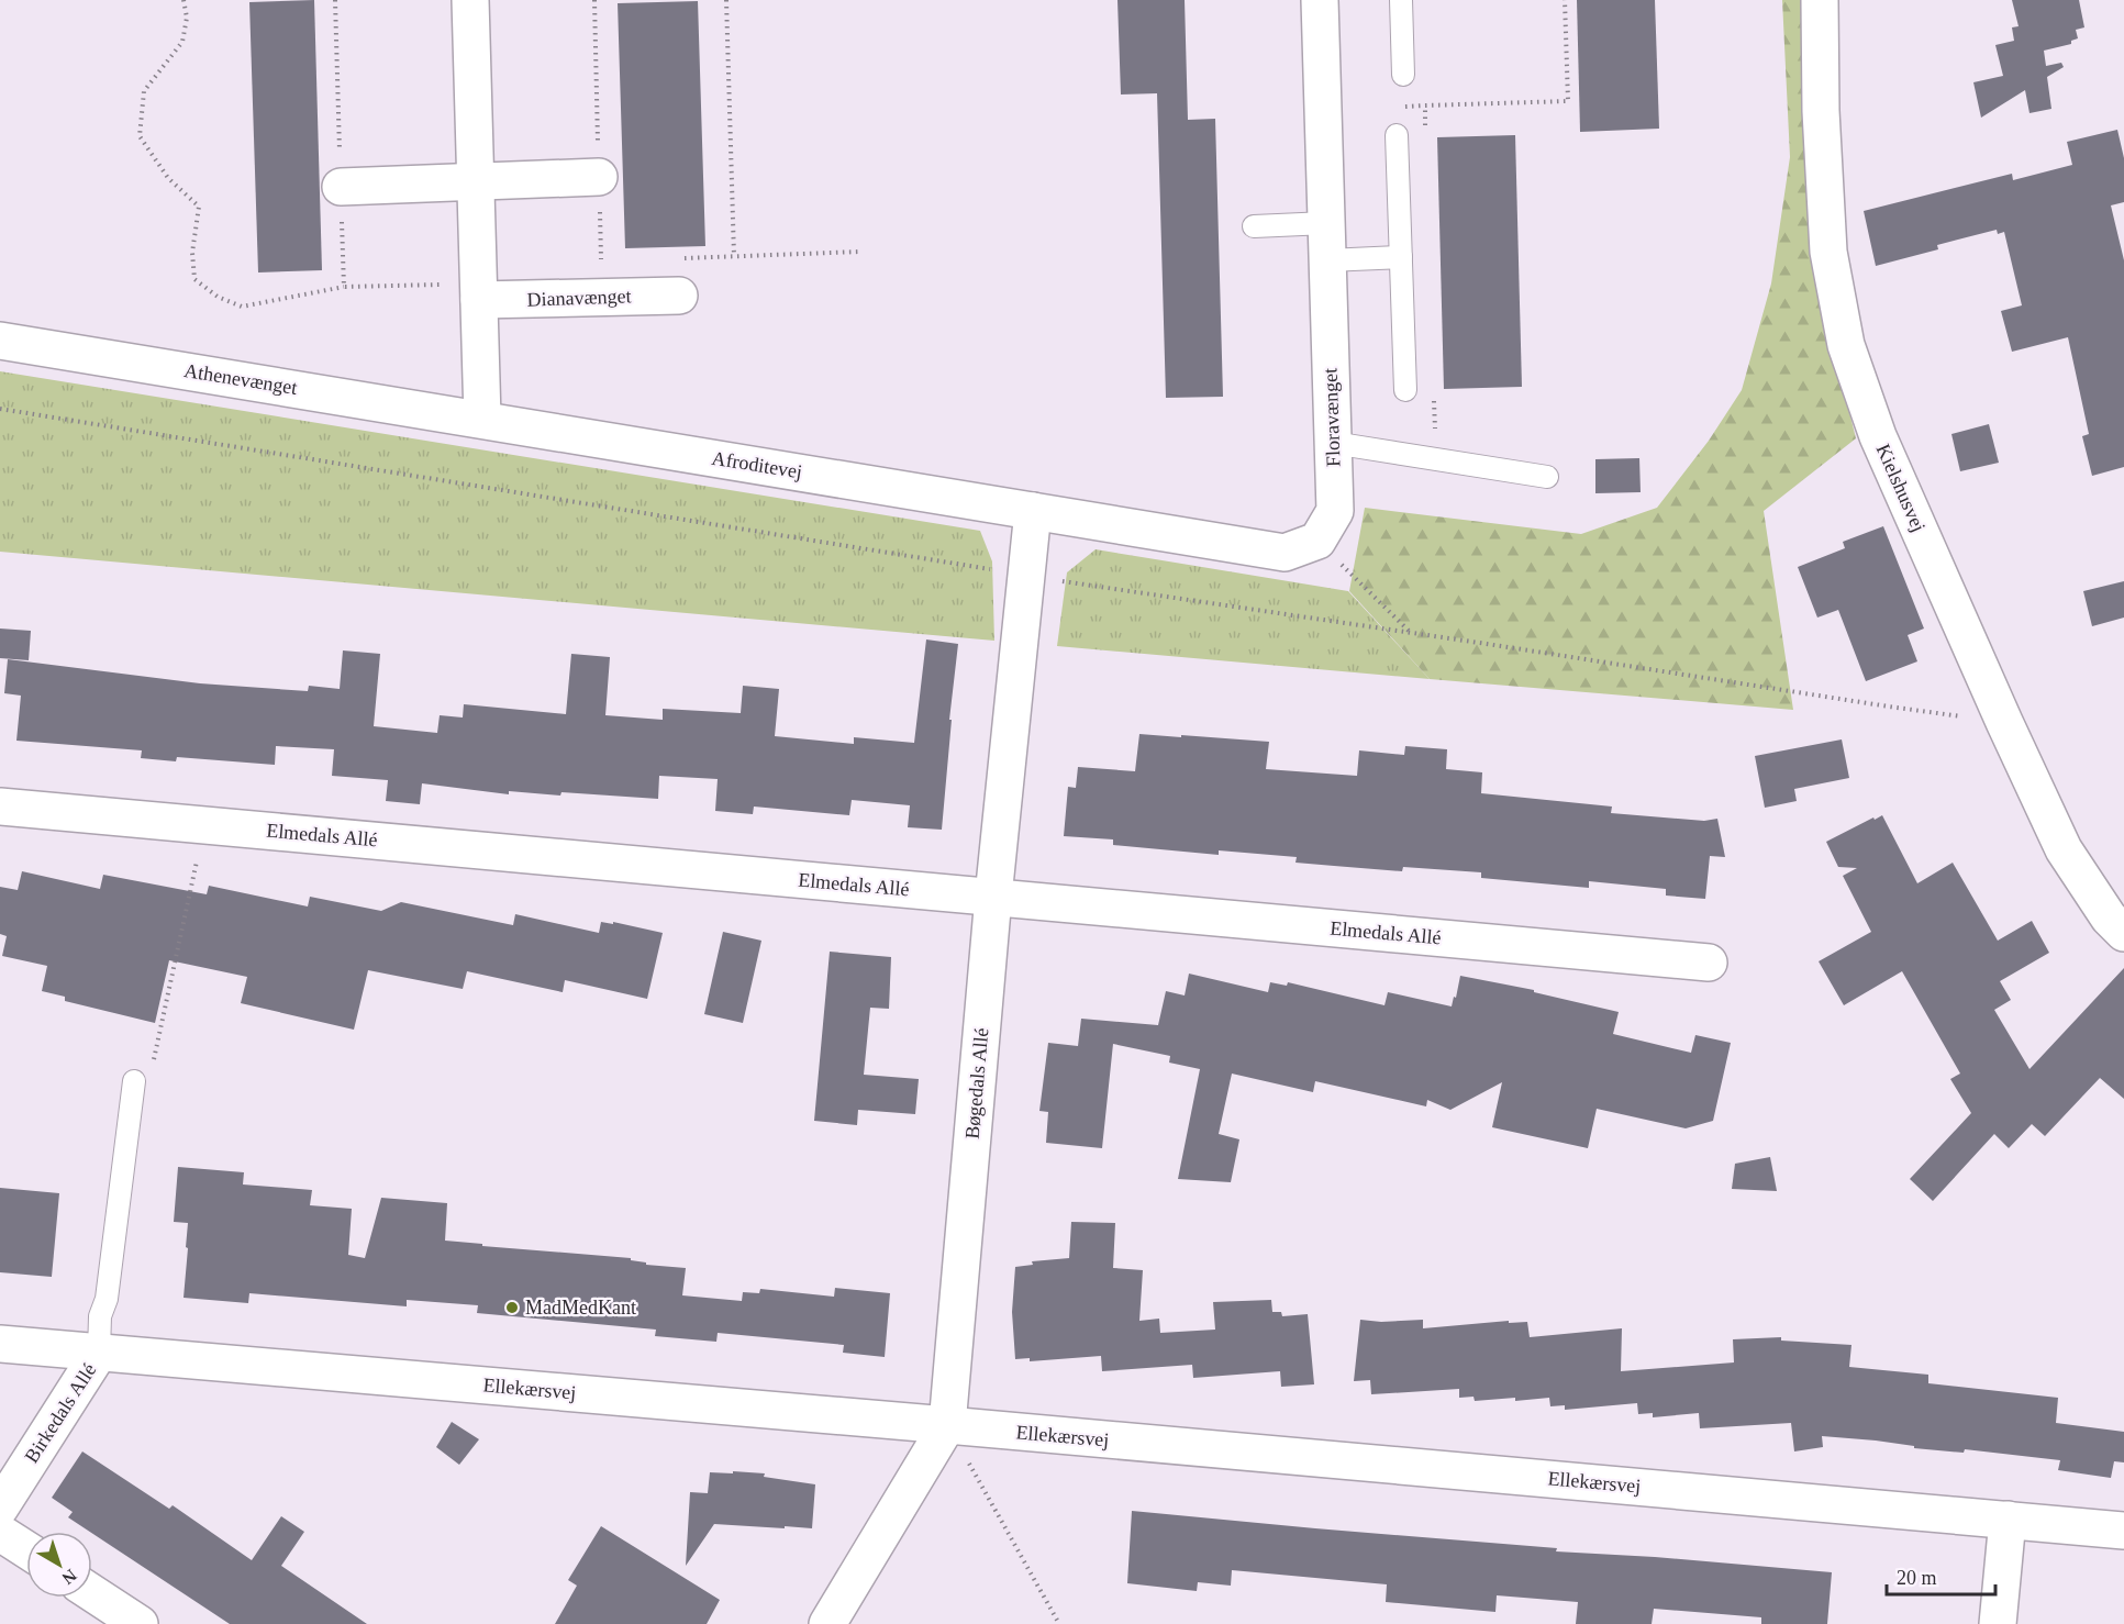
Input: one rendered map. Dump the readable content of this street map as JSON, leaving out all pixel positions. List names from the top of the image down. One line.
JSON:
{"streets":{"street":["Dianavænget","Athenevænget","Floravænget","Afroditevej","Kielshusvej","Elmedals Allé","Bøgedals Allé","Ellekærsvej","Birkedals Allé"]},"crossings":[["Athenevænget","Afroditevej"],["Afroditevej","Bøgedals Allé"],["Elmedals Allé","Bøgedals Allé"],["Bøgedals Allé","Ellekærsvej"],["Ellekærsvej","Birkedals Allé"]],"places":["MadMedKant"],"scale_bar":"20 m","north":"bottom right"}
